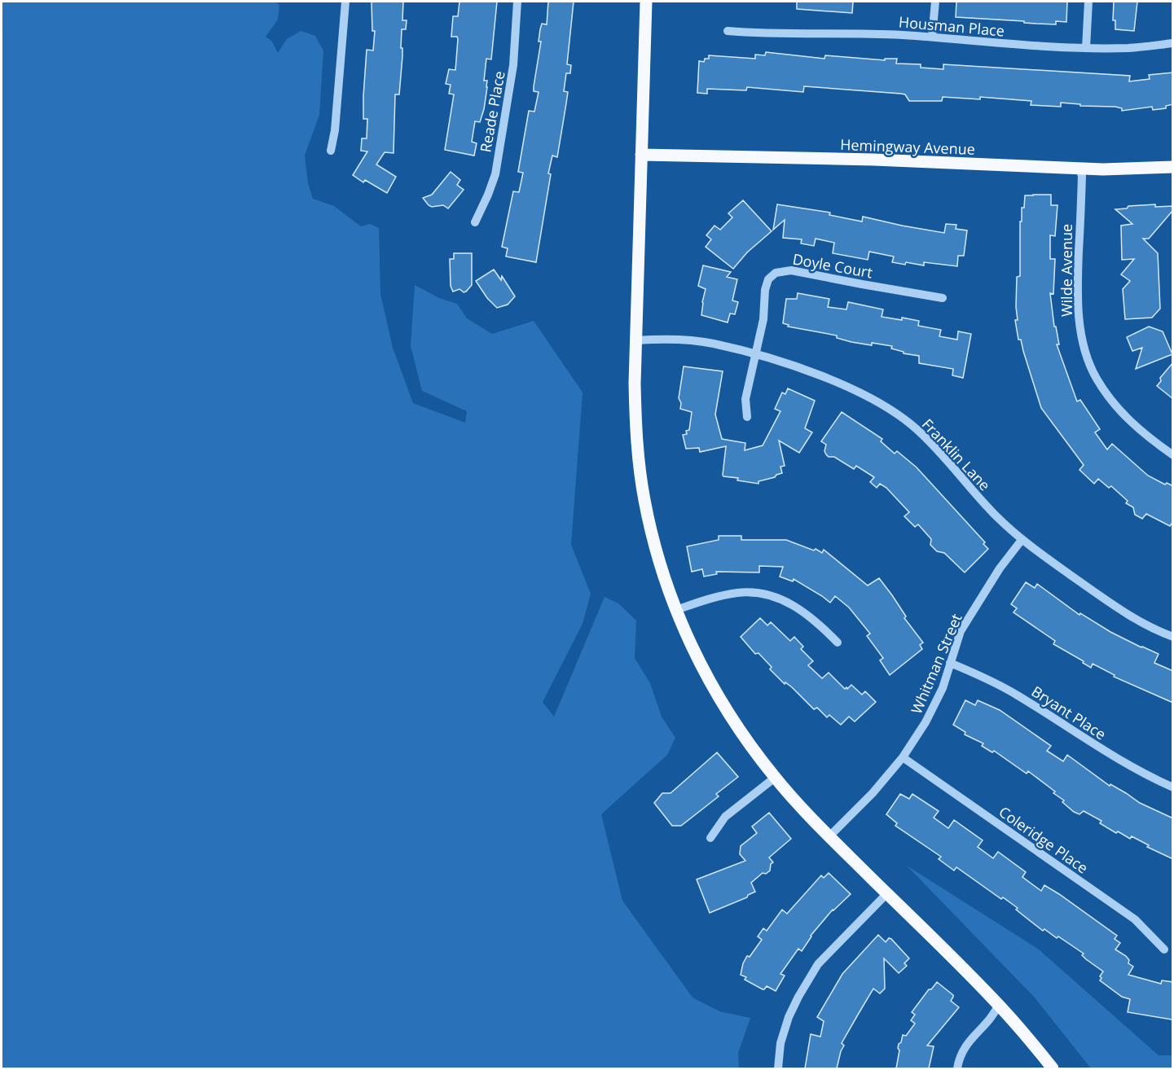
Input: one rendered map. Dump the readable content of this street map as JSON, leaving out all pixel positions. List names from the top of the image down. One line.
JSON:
{"streets":{"main road":["Hemingway Avenue"],"street":["Housman Place","Reade Place","Doyle Court","Wilde Avenue","Franklin Lane","Whitman Street","Bryant Place","Coleridge Place"]},"crossings":[["Hemingway Avenue","Wilde Avenue"],["Doyle Court","Franklin Lane"],["Franklin Lane","Whitman Street"],["Whitman Street","Bryant Place"],["Whitman Street","Coleridge Place"]]}
